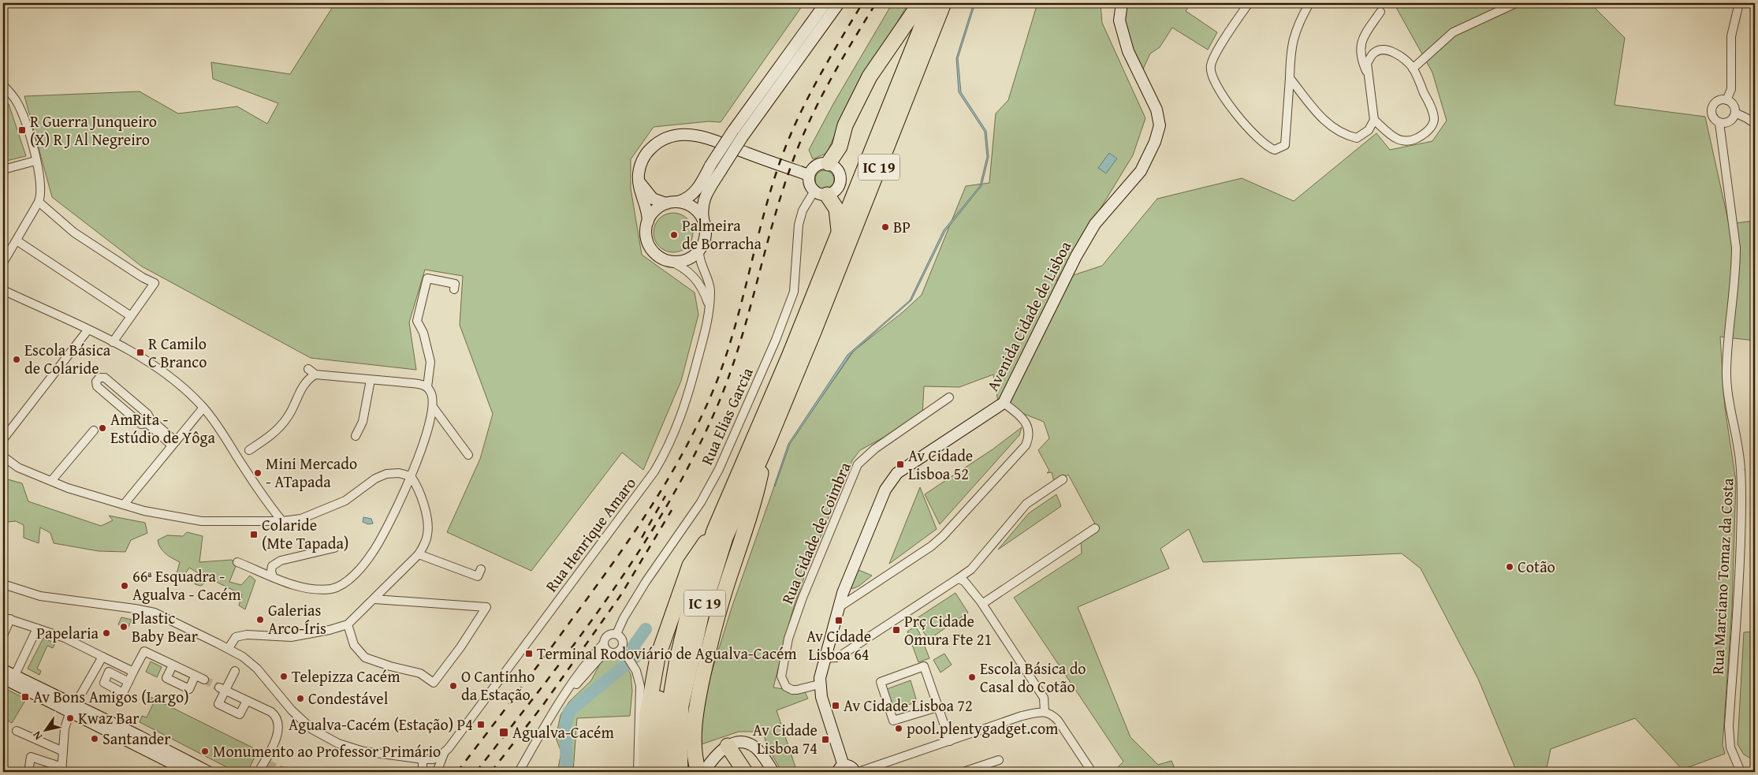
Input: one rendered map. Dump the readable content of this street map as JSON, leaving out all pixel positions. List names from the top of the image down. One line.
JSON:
{"streets":{"highway":["IC 19"],"main road":["Avenida Cidade de Lisboa"],"street":["Rua Elias Garcia","Rua Cidade de Coimbra","Rua Henrique Amaro","Rua Marciano Tomaz da Costa"]},"crossings":[["Avenida Cidade de Lisboa","Rua Cidade de Coimbra"]],"places":{"transit":["R Guerra Junqueiro (X) R J Al Negreiro","R Camilo C Branco","Av Cidade Lisboa 52","Colaride (Mte Tapada)","Av Cidade Lisboa 64","Prç Cidade Omura Fte 21","Terminal Rodoviário de Agualva-Cacém","Av Bons Amigos (Largo)","Av Cidade Lisboa 72","Agualva-Cacém (Estação) P4","Agualva-Cacém","Av Cidade Lisboa 74"],"other":["BP","Palmeira de Borracha","Escola Básica de Colaride","AmRita - Estúdio de Yôga","Mini Mercado - ATapada","Cotão","66ª Esquadra - Agualva - Cacém","Galerias Arco-Íris","Plastic Baby Bear","Papelaria","Telepizza Cacém","Escola Básica do Casal do Cotão","O Cantinho da Estação","Condestável","Kwaz Bar","pool.plentygadget.com","Santander","Monumento ao Professor Primário"]},"north":"bottom left"}
